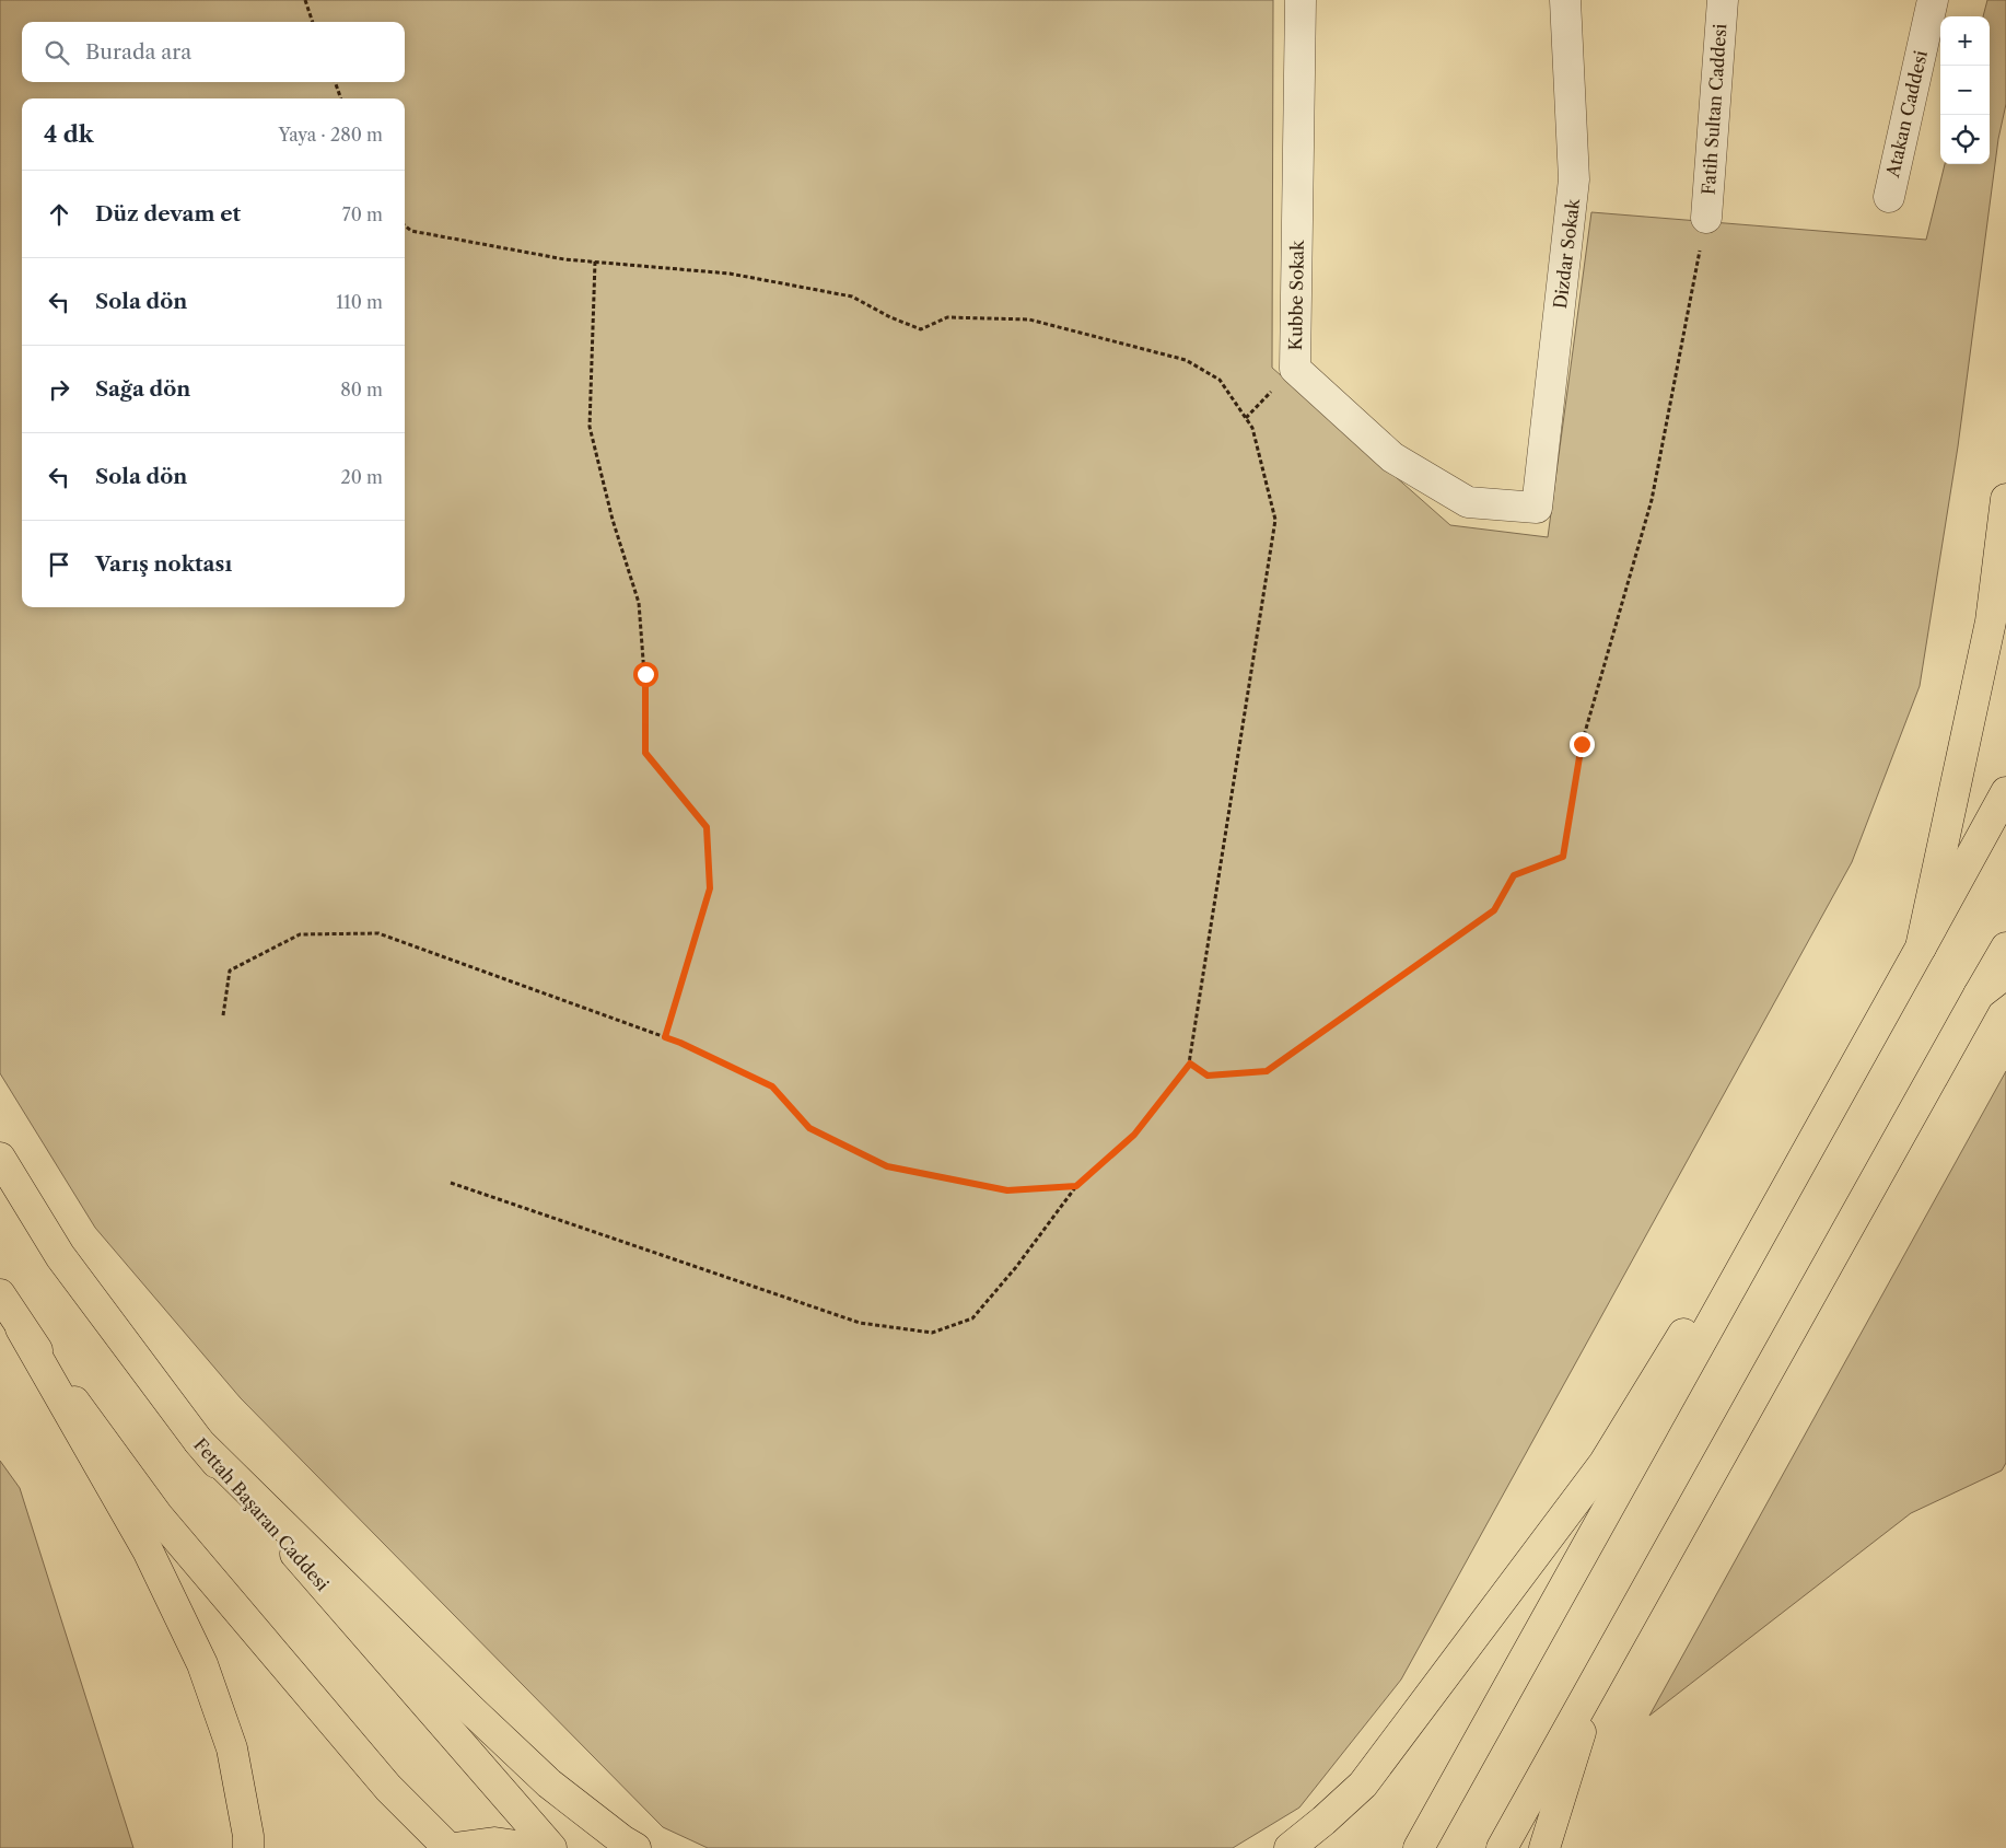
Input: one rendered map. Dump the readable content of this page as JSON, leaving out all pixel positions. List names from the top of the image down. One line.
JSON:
{"streets":{"main road":["Fettah Başaran Caddesi"],"street":["Fatih Sultan Caddesi","Atakan Caddesi","Dizdar Sokak","Kubbe Sokak"]},"crossings":[["Dizdar Sokak","Kubbe Sokak"]],"page":{"map_buttons":["+","−"],"search":"Burada ara","heading":["4 dk","Yaya · 280 m"],"list":[["Düz devam et","70 m"],["Sola dön","110 m"],["Sağa dön","80 m"],["Sola dön","20 m"],"Varış noktası"]}}
